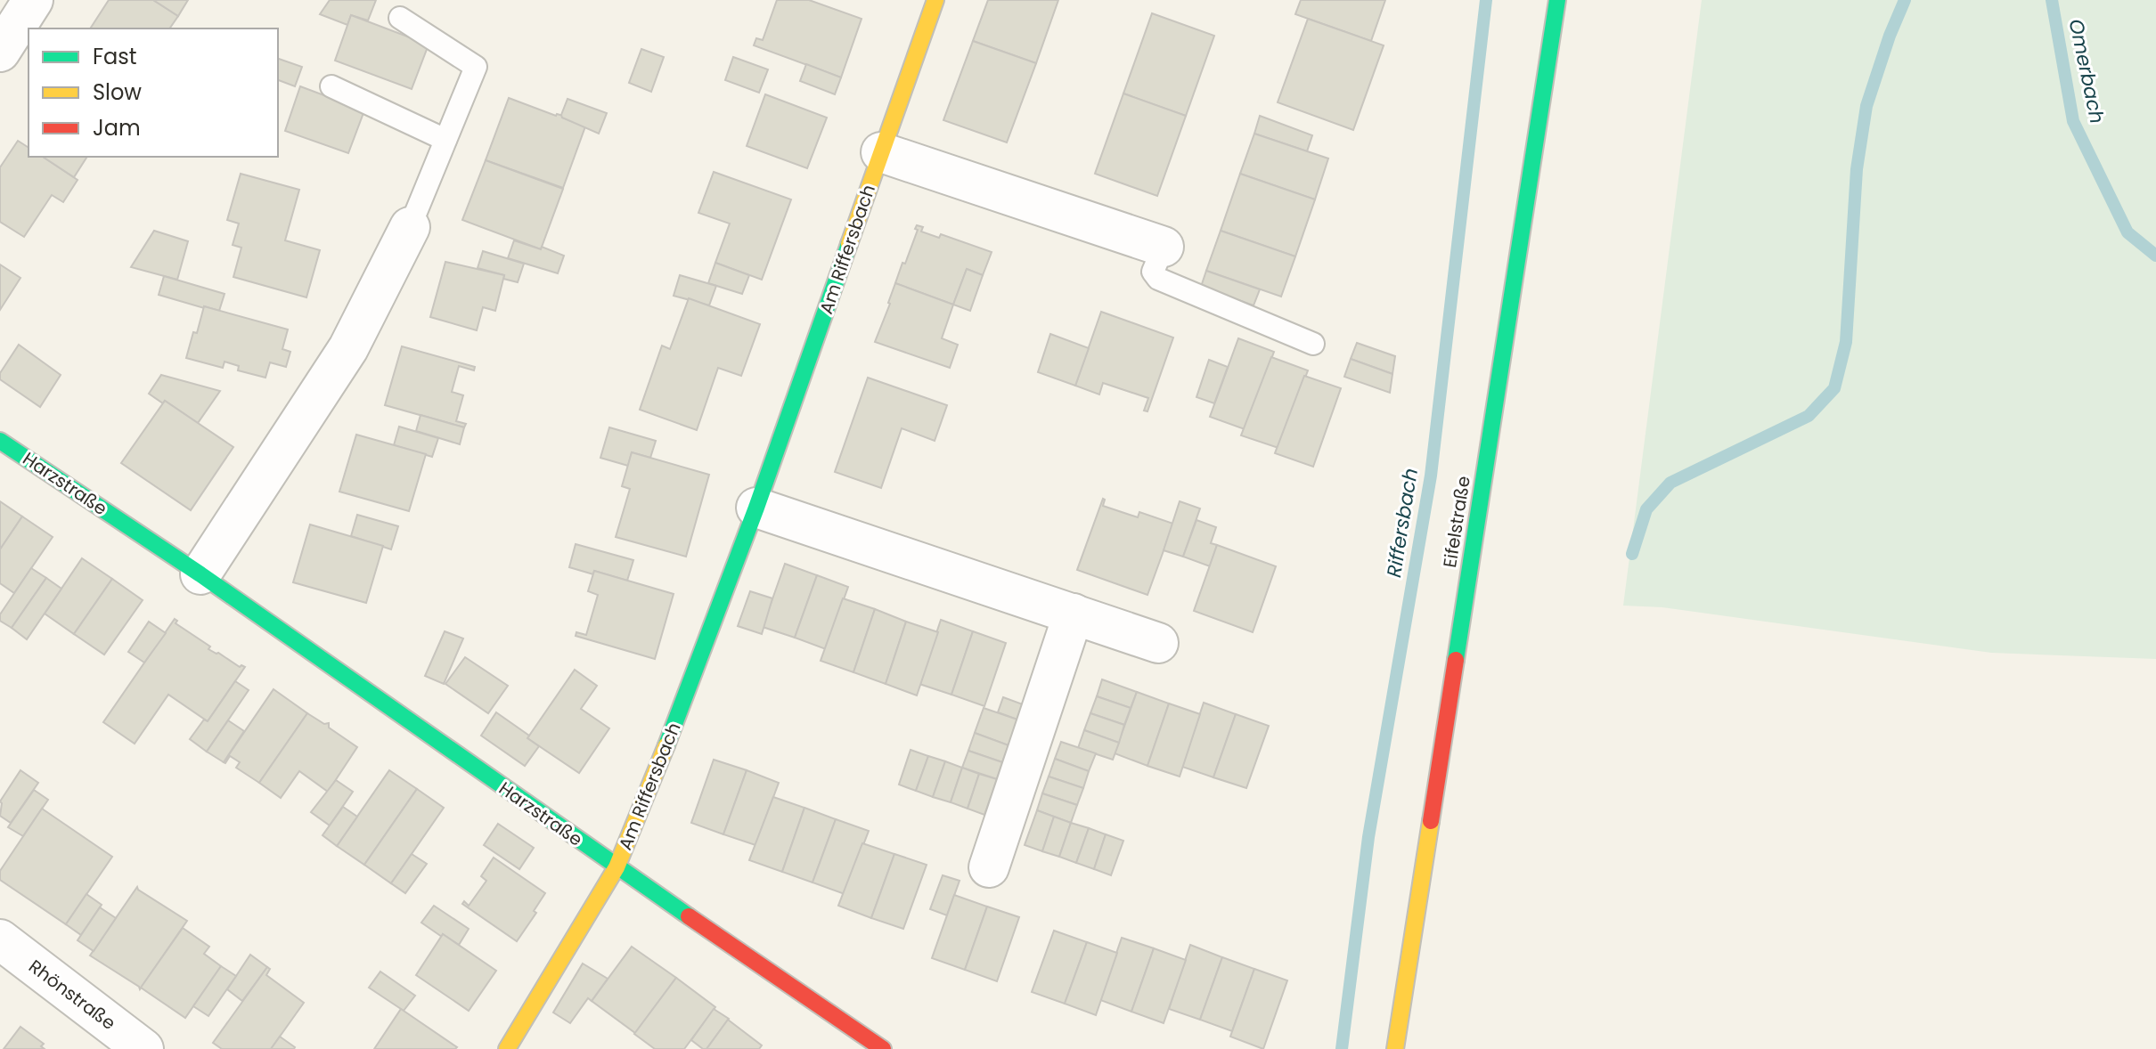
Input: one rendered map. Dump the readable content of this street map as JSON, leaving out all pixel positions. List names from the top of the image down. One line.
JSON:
{"streets":{"street":["Am Riffersbach","Harzstraße","Eifelstraße","Rhönstraße"]},"crossings":[["Am Riffersbach","Harzstraße"]],"water":["Omerbach","Riffersbach"],"legend":["Fast","Slow","Jam"]}
